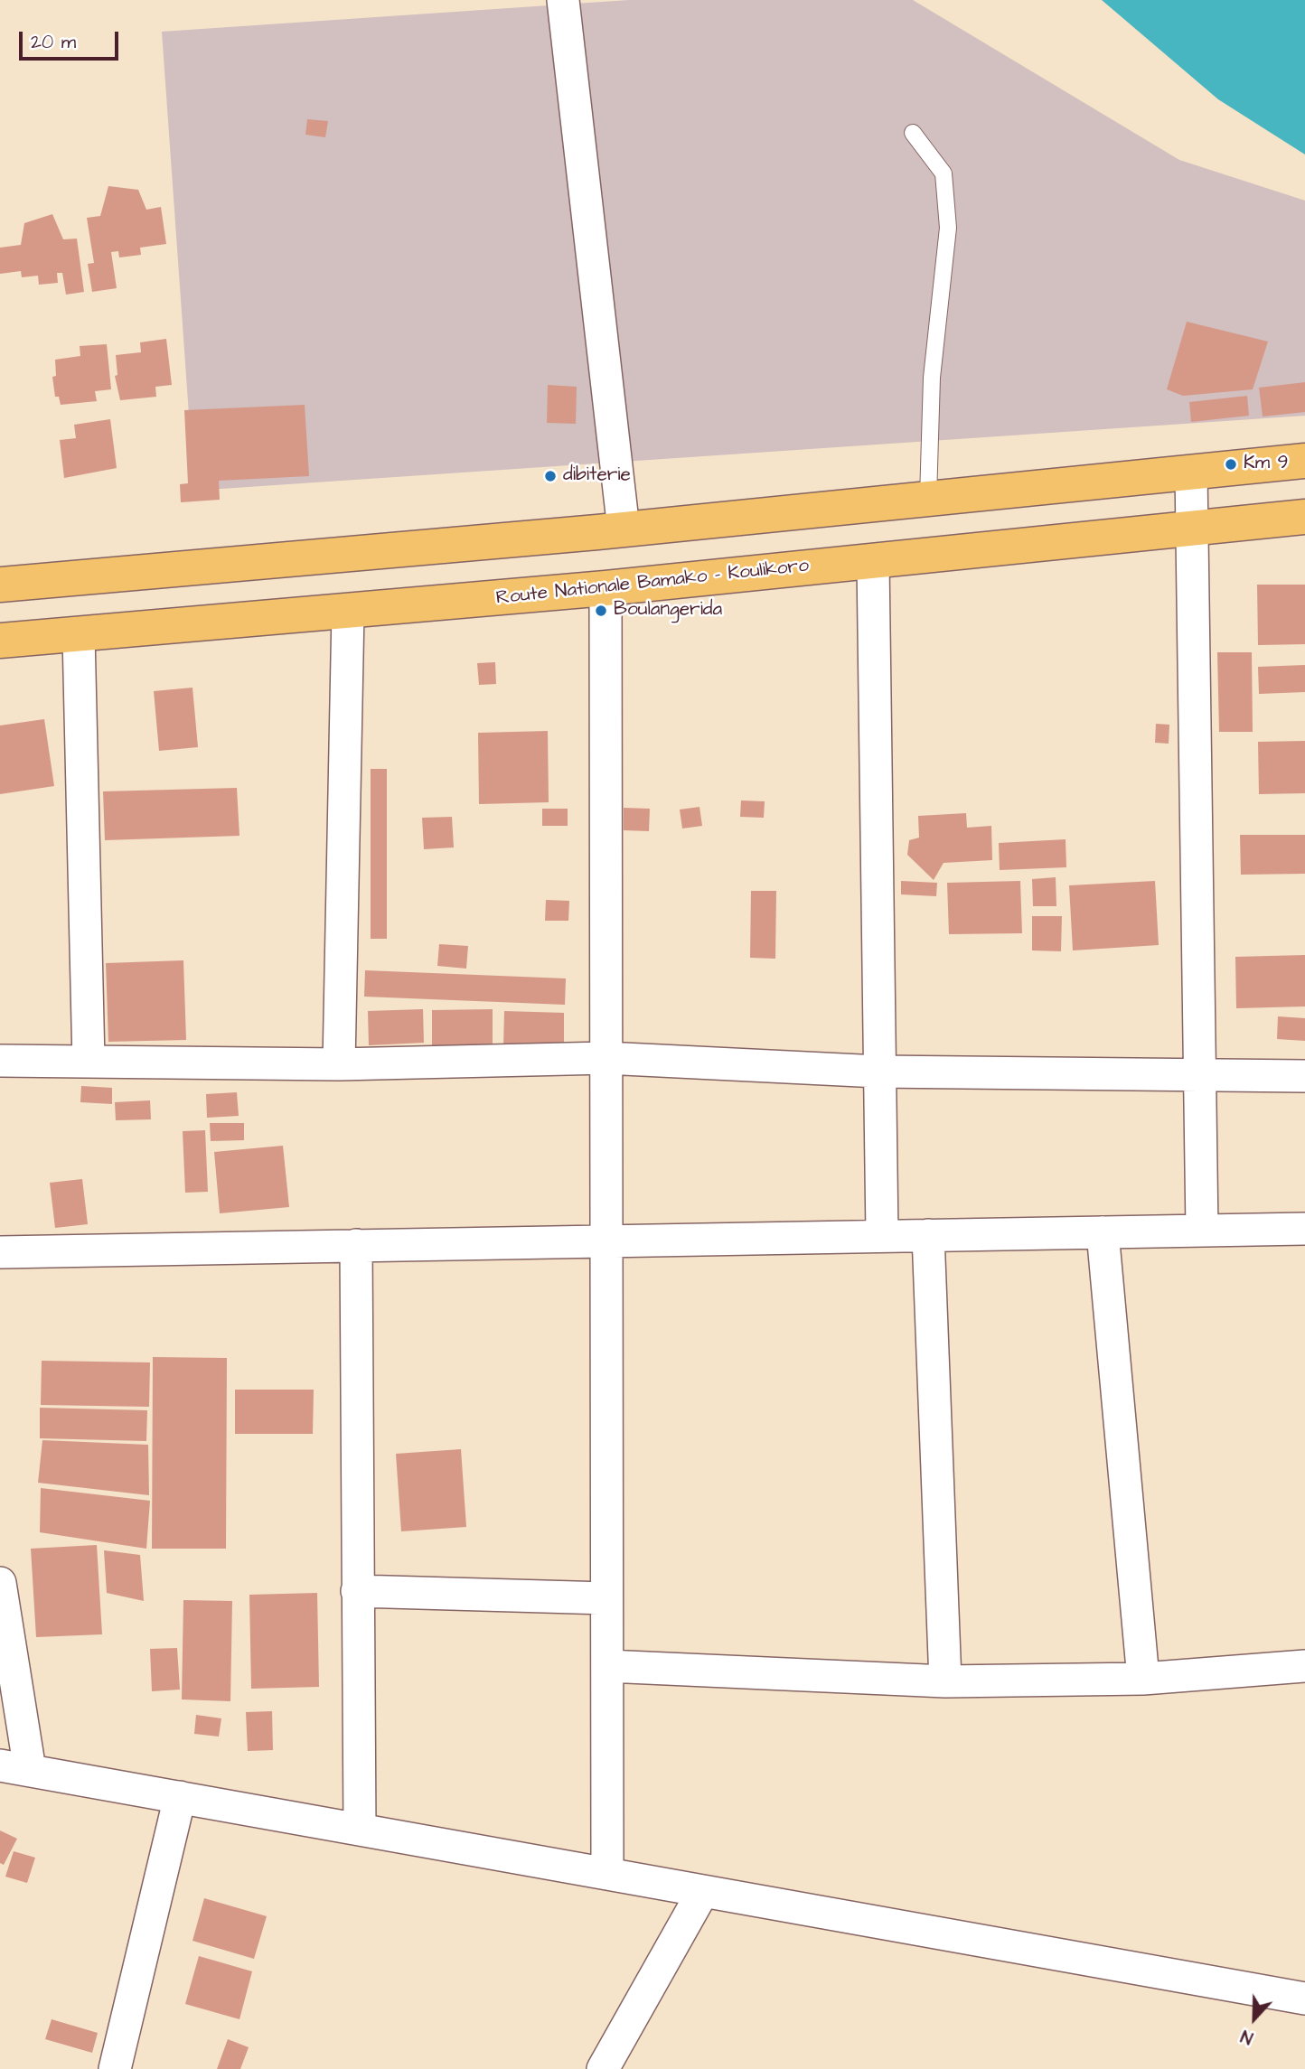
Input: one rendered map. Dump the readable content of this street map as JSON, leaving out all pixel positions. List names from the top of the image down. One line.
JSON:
{"streets":{"main road":["Route Nationale Bamako - Koulikoro"]},"places":["Km 9","dibiterie","Boulangerida"],"scale_bar":"20 m","north":"bottom"}
